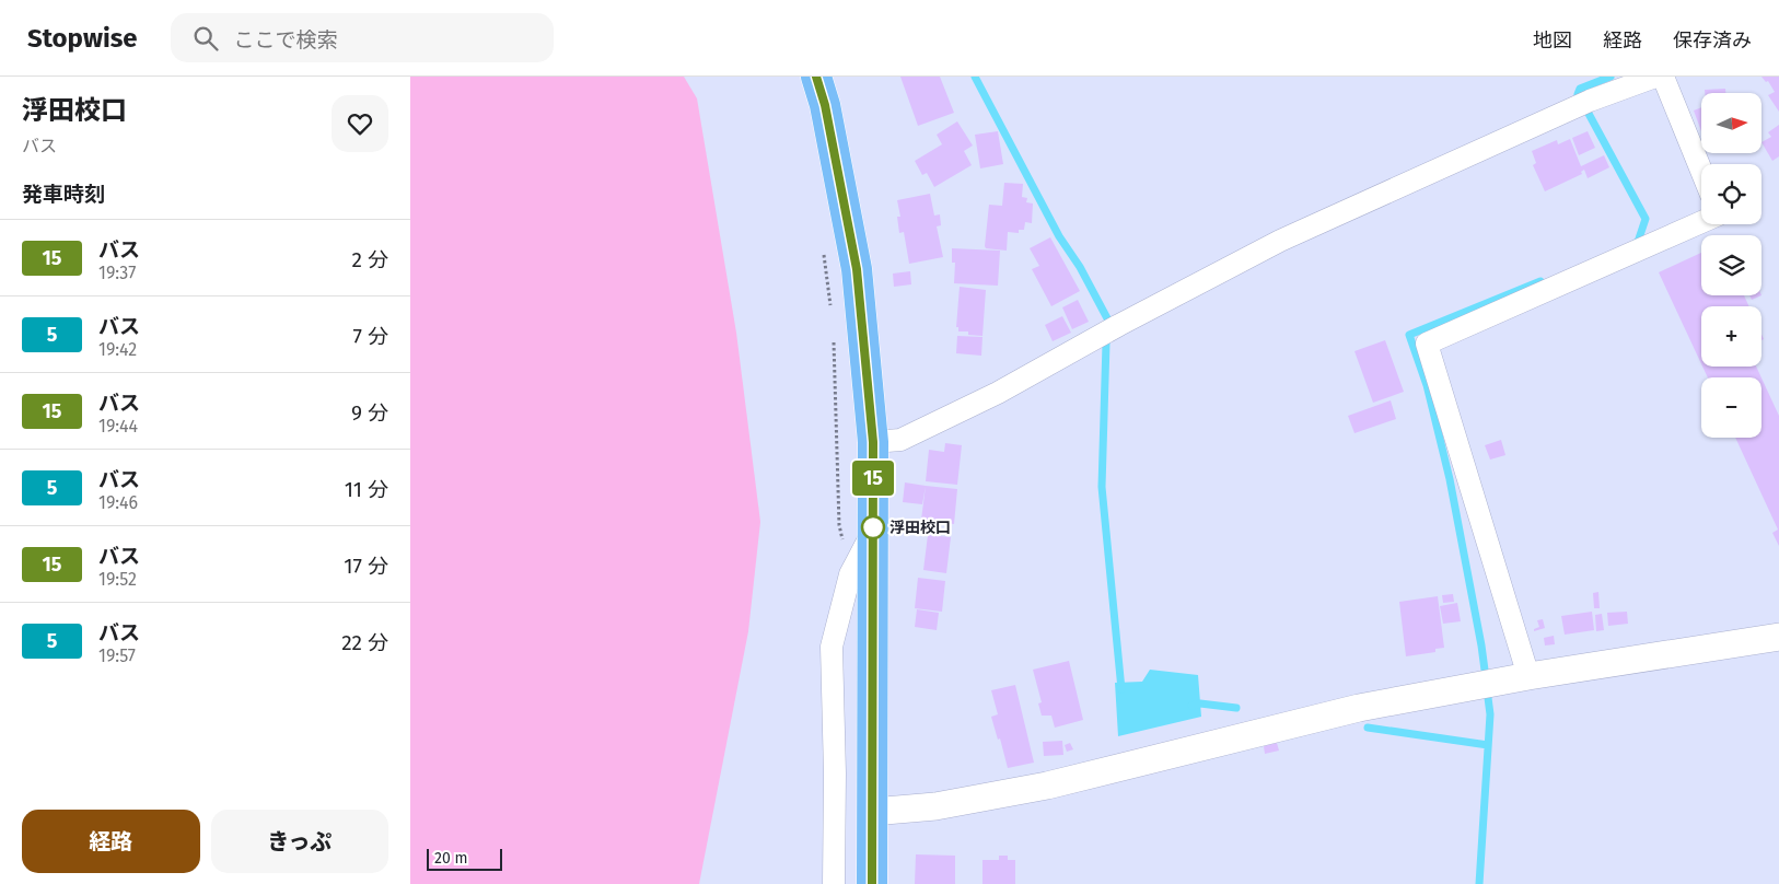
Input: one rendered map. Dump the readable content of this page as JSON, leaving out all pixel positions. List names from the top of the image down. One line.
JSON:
{"places":["浮田校口"],"lines":["bus line 15"],"scale_bar":"20 m","north":"right","page":{"header":"Stopwise","search":"ここで検索","nav":["地図","経路","保存済み"],"heading":[["浮田校口","バス"],"発車時刻"],"on_map":"15","map_buttons":["+","−"],"list":[{"mark":"15","name":"バス","note":"19:37","value":"2 分"},{"mark":"5","name":"バス","note":"19:42","value":"7 分"},{"mark":"15","name":"バス","note":"19:44","value":"9 分"},{"mark":"5","name":"バス","note":"19:46","value":"11 分"},{"mark":"15","name":"バス","note":"19:52","value":"17 分"},{"mark":"5","name":"バス","note":"19:57","value":"22 分"}],"buttons":["経路","きっぷ"],"scale":"20 m"}}
